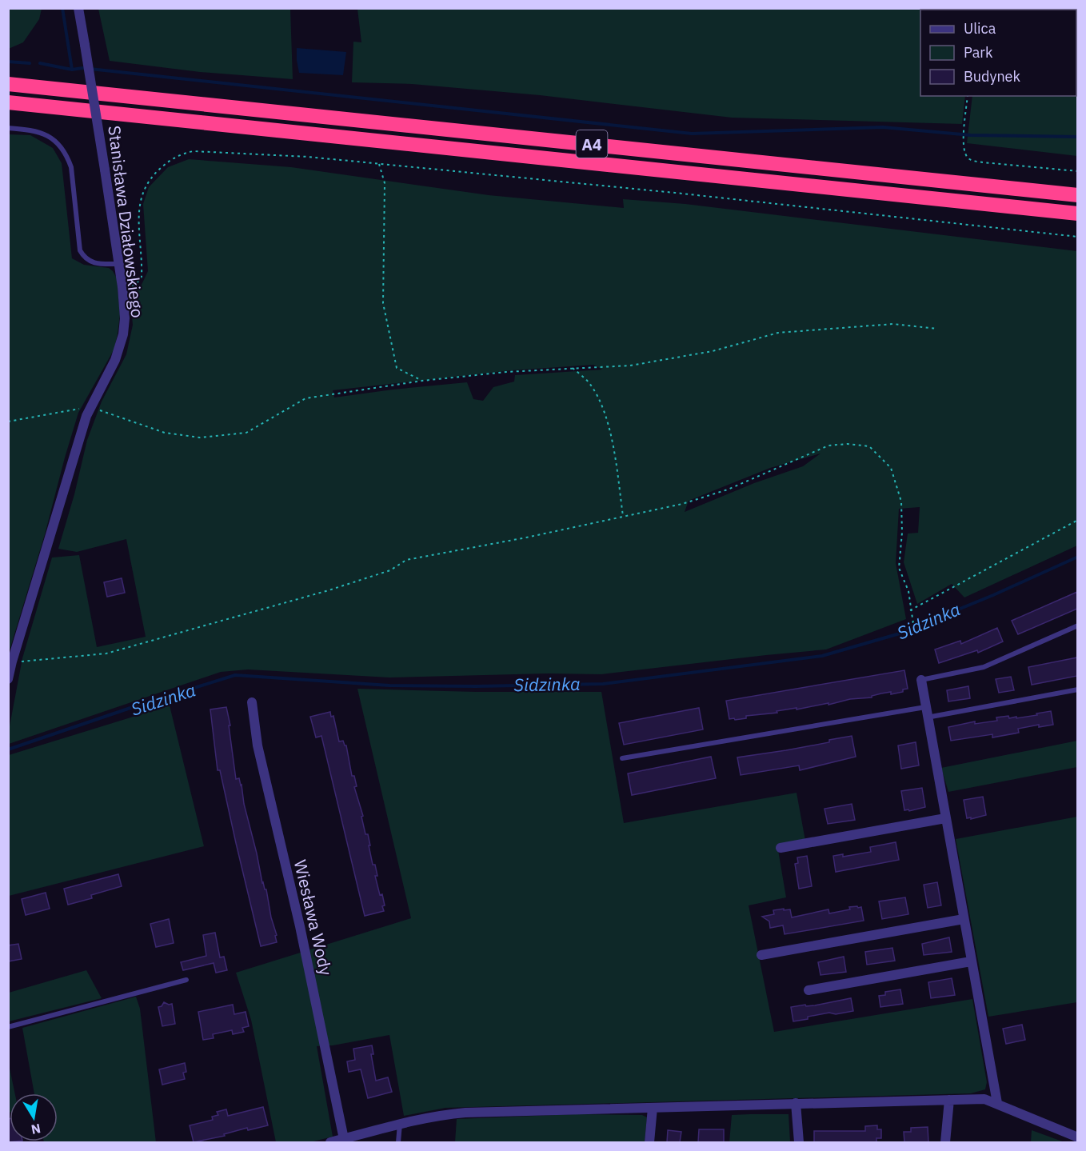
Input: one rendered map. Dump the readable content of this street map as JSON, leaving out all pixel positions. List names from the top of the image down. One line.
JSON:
{"streets":{"highway":["A4"],"street":["Stanisława Działowskiego","Wiesława Wody"]},"water":["Sidzinka"],"legend":["Ulica","Park","Budynek"],"north":"bottom"}
